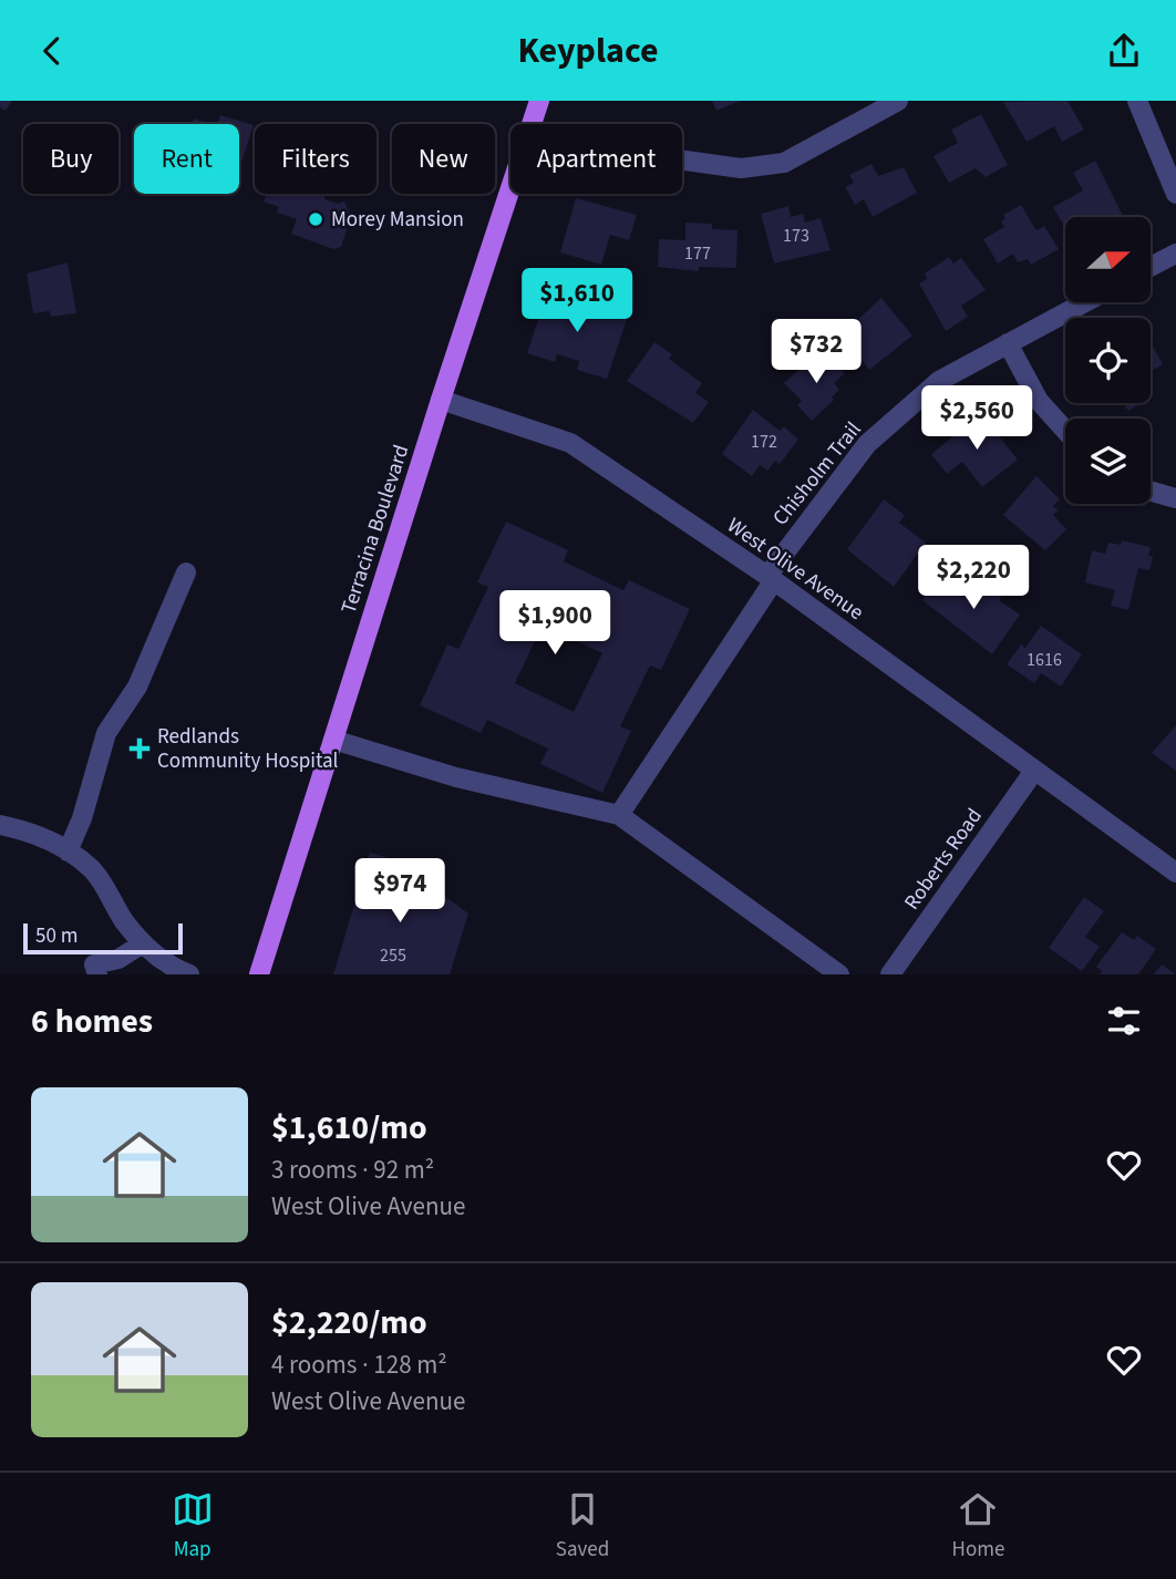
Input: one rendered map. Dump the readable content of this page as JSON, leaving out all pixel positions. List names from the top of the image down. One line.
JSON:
{"streets":{"main road":["Terracina Boulevard"],"street":["Chisholm Trail","West Olive Avenue","Roberts Road"]},"crossings":[["Chisholm Trail","West Olive Avenue"],["Terracina Boulevard","West Olive Avenue"],["West Olive Avenue","Roberts Road"]],"places":{"other":["Morey Mansion"],"health":["Redlands Community Hospital"]},"house_numbers":["173","177","172","1616","255"],"scale_bar":"50 m","north":"right","page":{"header":"Keyplace","chip":["Buy","Rent","Filters","New","Apartment"],"price":["$1,610","$732","$2,560","$2,220","$1,900","$974"],"scale":"50 m","heading":"6 homes","list":[{"name":"$1,610/mo","note":"3 rooms · 92 m² · West Olive Avenue"},{"name":"$2,220/mo","note":"4 rooms · 128 m² · West Olive Avenue"}],"tabs":["Map","Saved","Home"]}}
